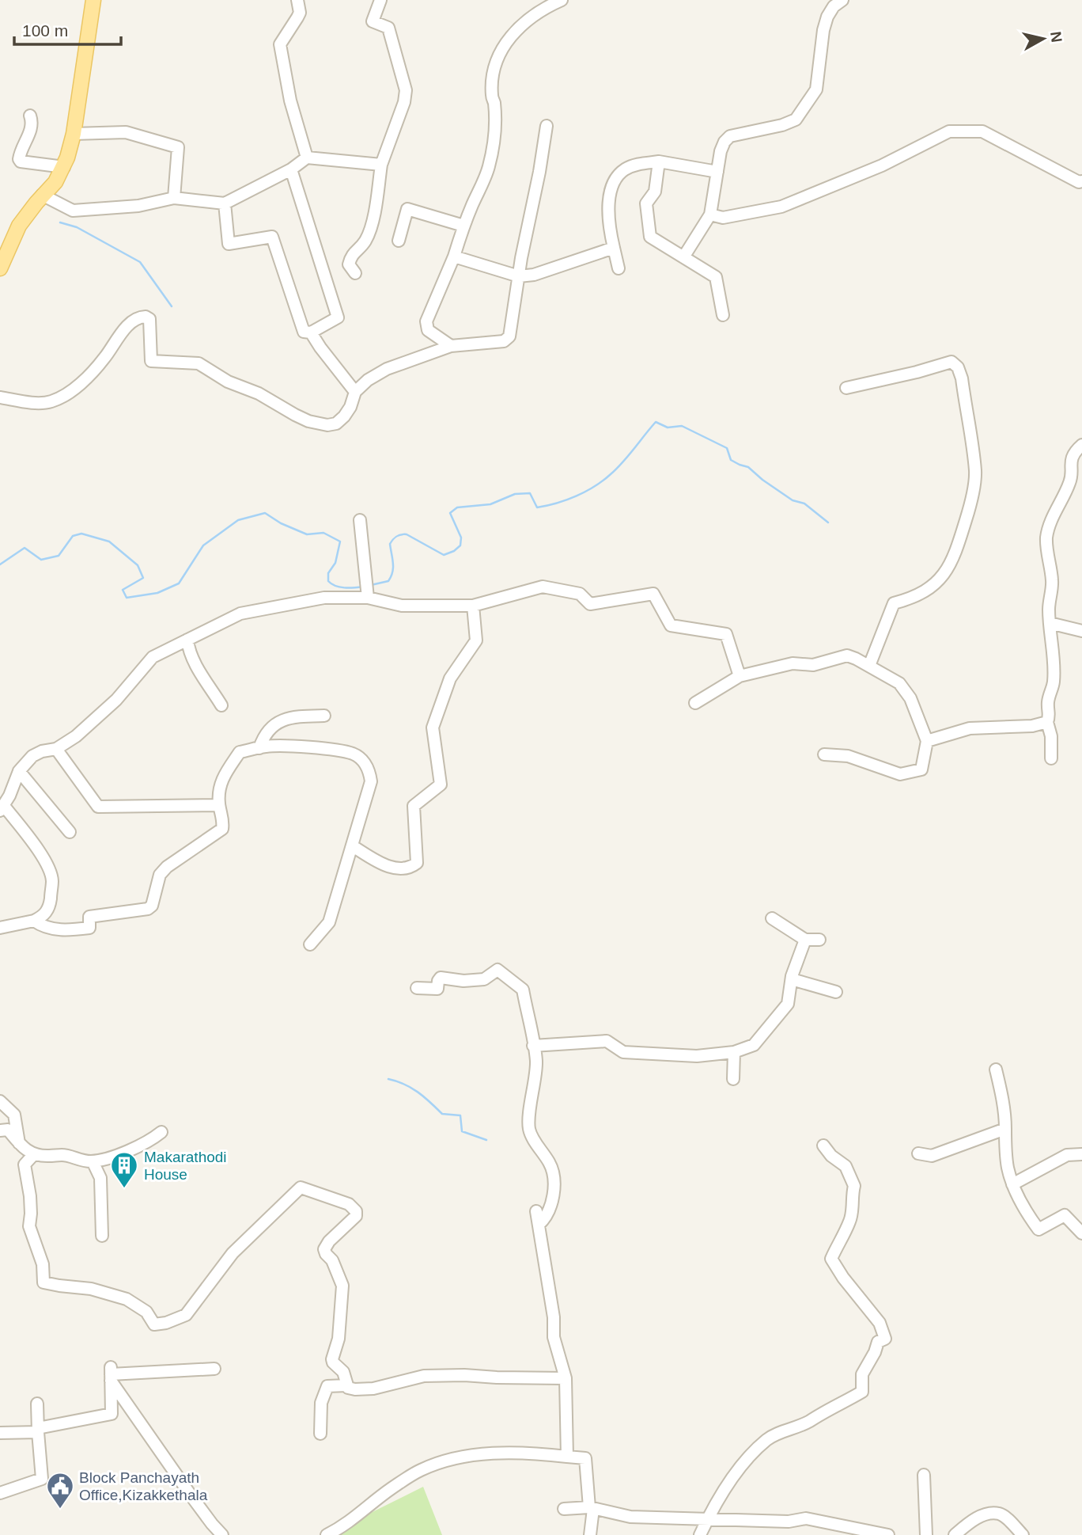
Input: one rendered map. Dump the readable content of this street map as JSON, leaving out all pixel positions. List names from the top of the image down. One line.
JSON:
{"places":{"building":["Makarathodi House"],"public building":["Block Panchayath Office,Kizakkethala"]},"scale_bar":"100 m","north":"right"}
